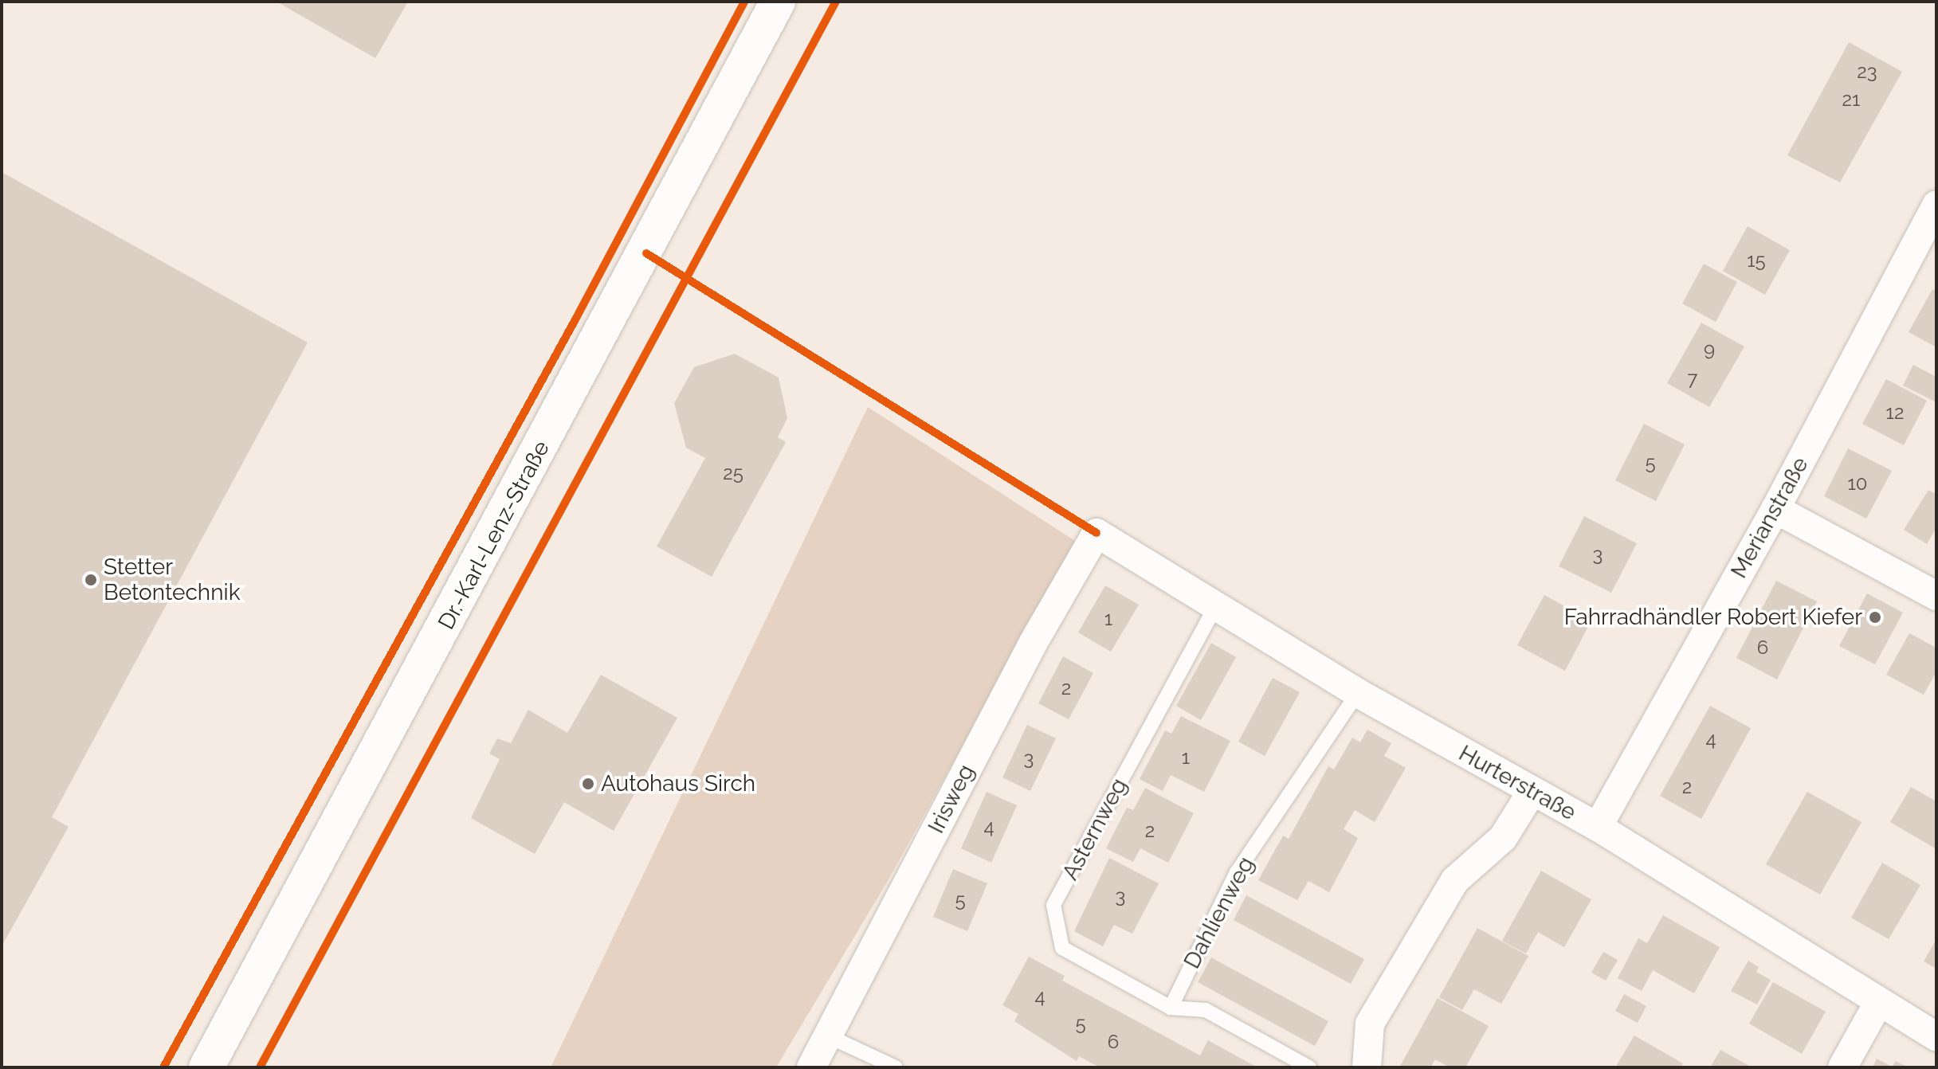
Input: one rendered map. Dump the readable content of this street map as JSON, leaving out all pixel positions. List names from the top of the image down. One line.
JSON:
{"streets":{"street":["Merianstraße","Dr.-Karl-Lenz-Straße","Hurterstraße","Irisweg"],"lane":["Asternweg","Dahlienweg"]},"crossings":[["Merianstraße","Hurterstraße"],["Hurterstraße","Irisweg"],["Hurterstraße","Asternweg"],["Hurterstraße","Dahlienweg"],["Asternweg","Dahlienweg"]],"places":["Stetter Betontechnik","Fahrradhändler Robert Kiefer","Autohaus Sirch"],"house_numbers":["23","21","15","9","7","12","5","25","10","3","1","6","2","4","1","3","2","4","2","3","5","4","5","6"]}
